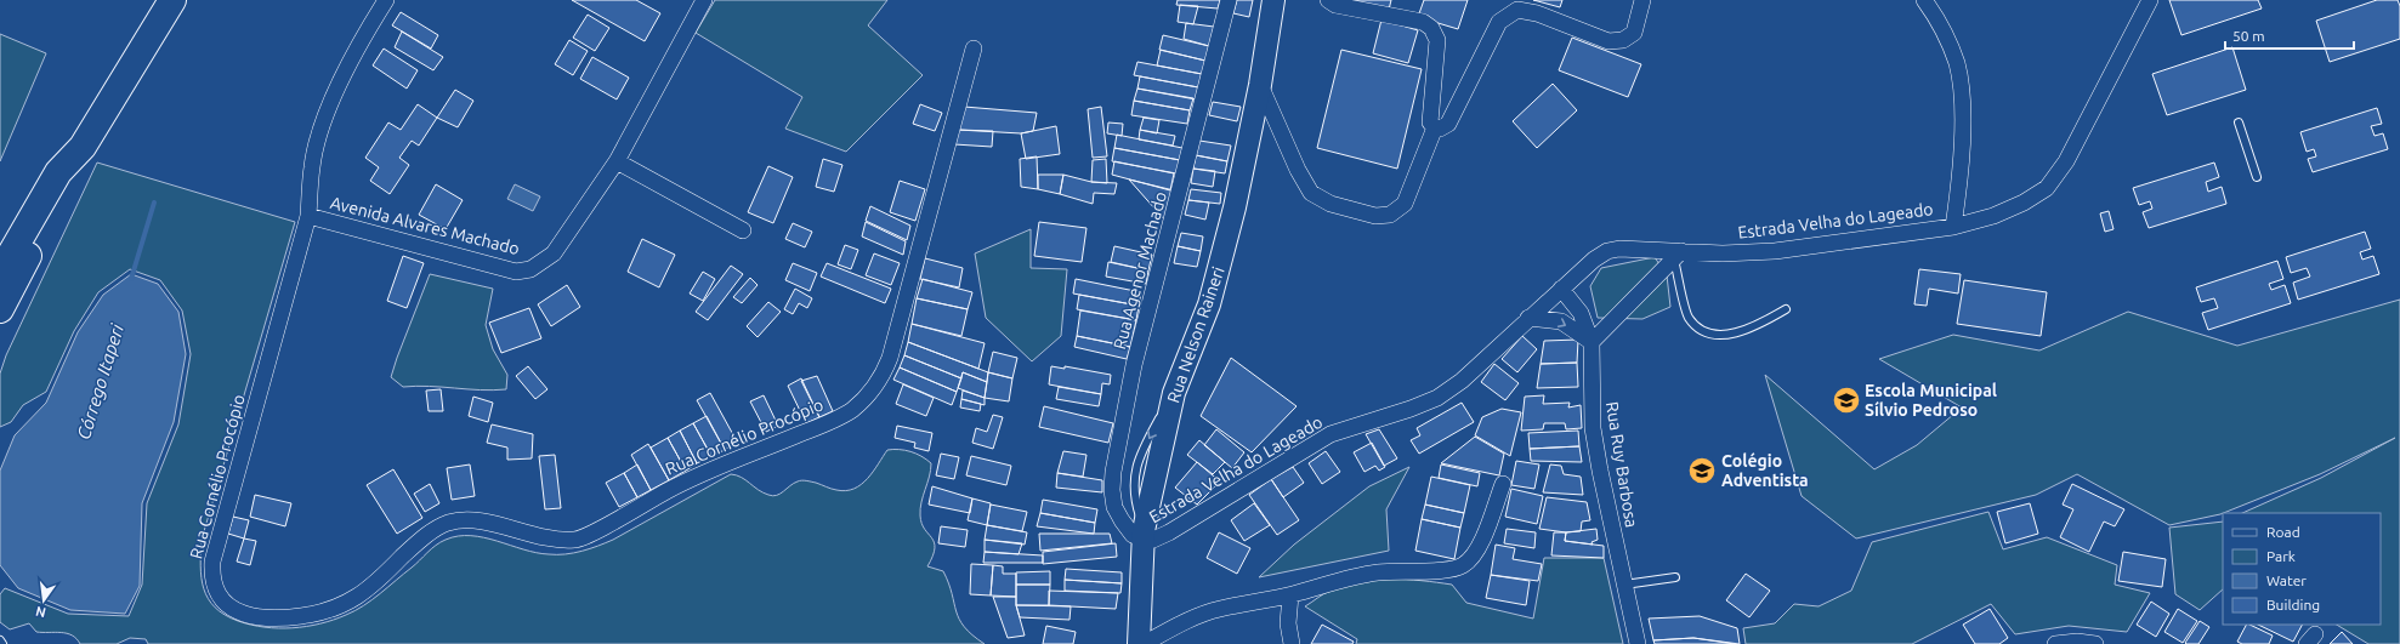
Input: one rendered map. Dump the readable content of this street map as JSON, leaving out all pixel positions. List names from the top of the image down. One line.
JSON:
{"streets":{"main road":["Rua Nelson Raineri"],"street":["Estrada Velha do Lageado","Avenida Alvares Machado","Rua Agenor Machado","Rua Cornélio Procópio","Rua Ruy Barbosa"]},"crossings":[["Estrada Velha do Lageado","Rua Agenor Machado"],["Estrada Velha do Lageado","Rua Nelson Raineri"],["Estrada Velha do Lageado","Rua Ruy Barbosa"],["Avenida Alvares Machado","Rua Cornélio Procópio"],["Rua Agenor Machado","Rua Nelson Raineri"]],"water":["Córrego Itaperi"],"places":{"school or university":["Escola Municipal Sílvio Pedroso","Colégio Adventista"]},"legend":["Road","Park","Water","Building"],"scale_bar":"50 m","north":"bottom"}
